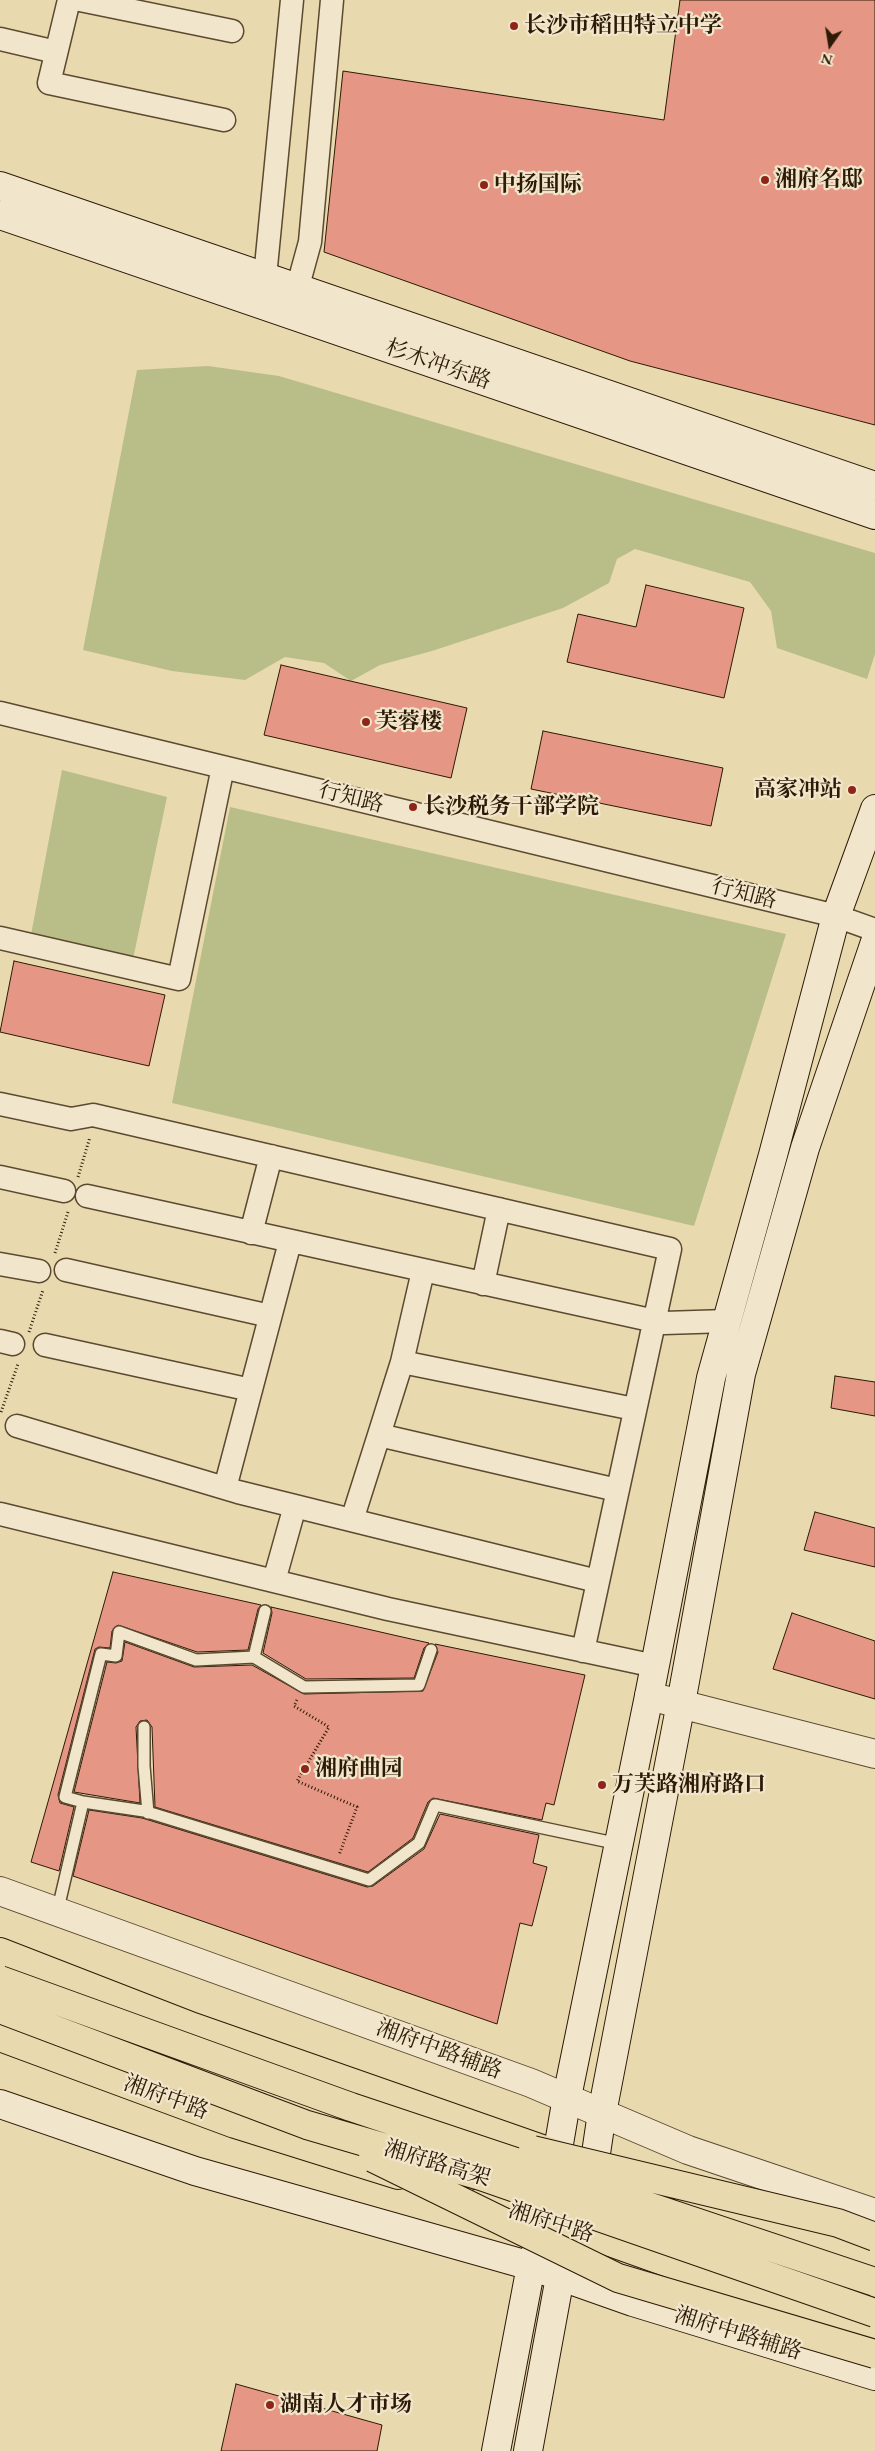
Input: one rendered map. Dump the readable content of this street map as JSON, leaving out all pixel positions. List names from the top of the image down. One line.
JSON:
{"streets":{"main road":["杉木冲东路","湘府中路辅路","湘府中路","湘府路高架"],"street":["行知路"]},"places":["长沙市稻田特立中学","湘府名邸","中扬国际","芙蓉楼","高家冲站","长沙税务干部学院","湘府曲园","万芙路湘府路口","湖南人才市场"],"north":"bottom"}
